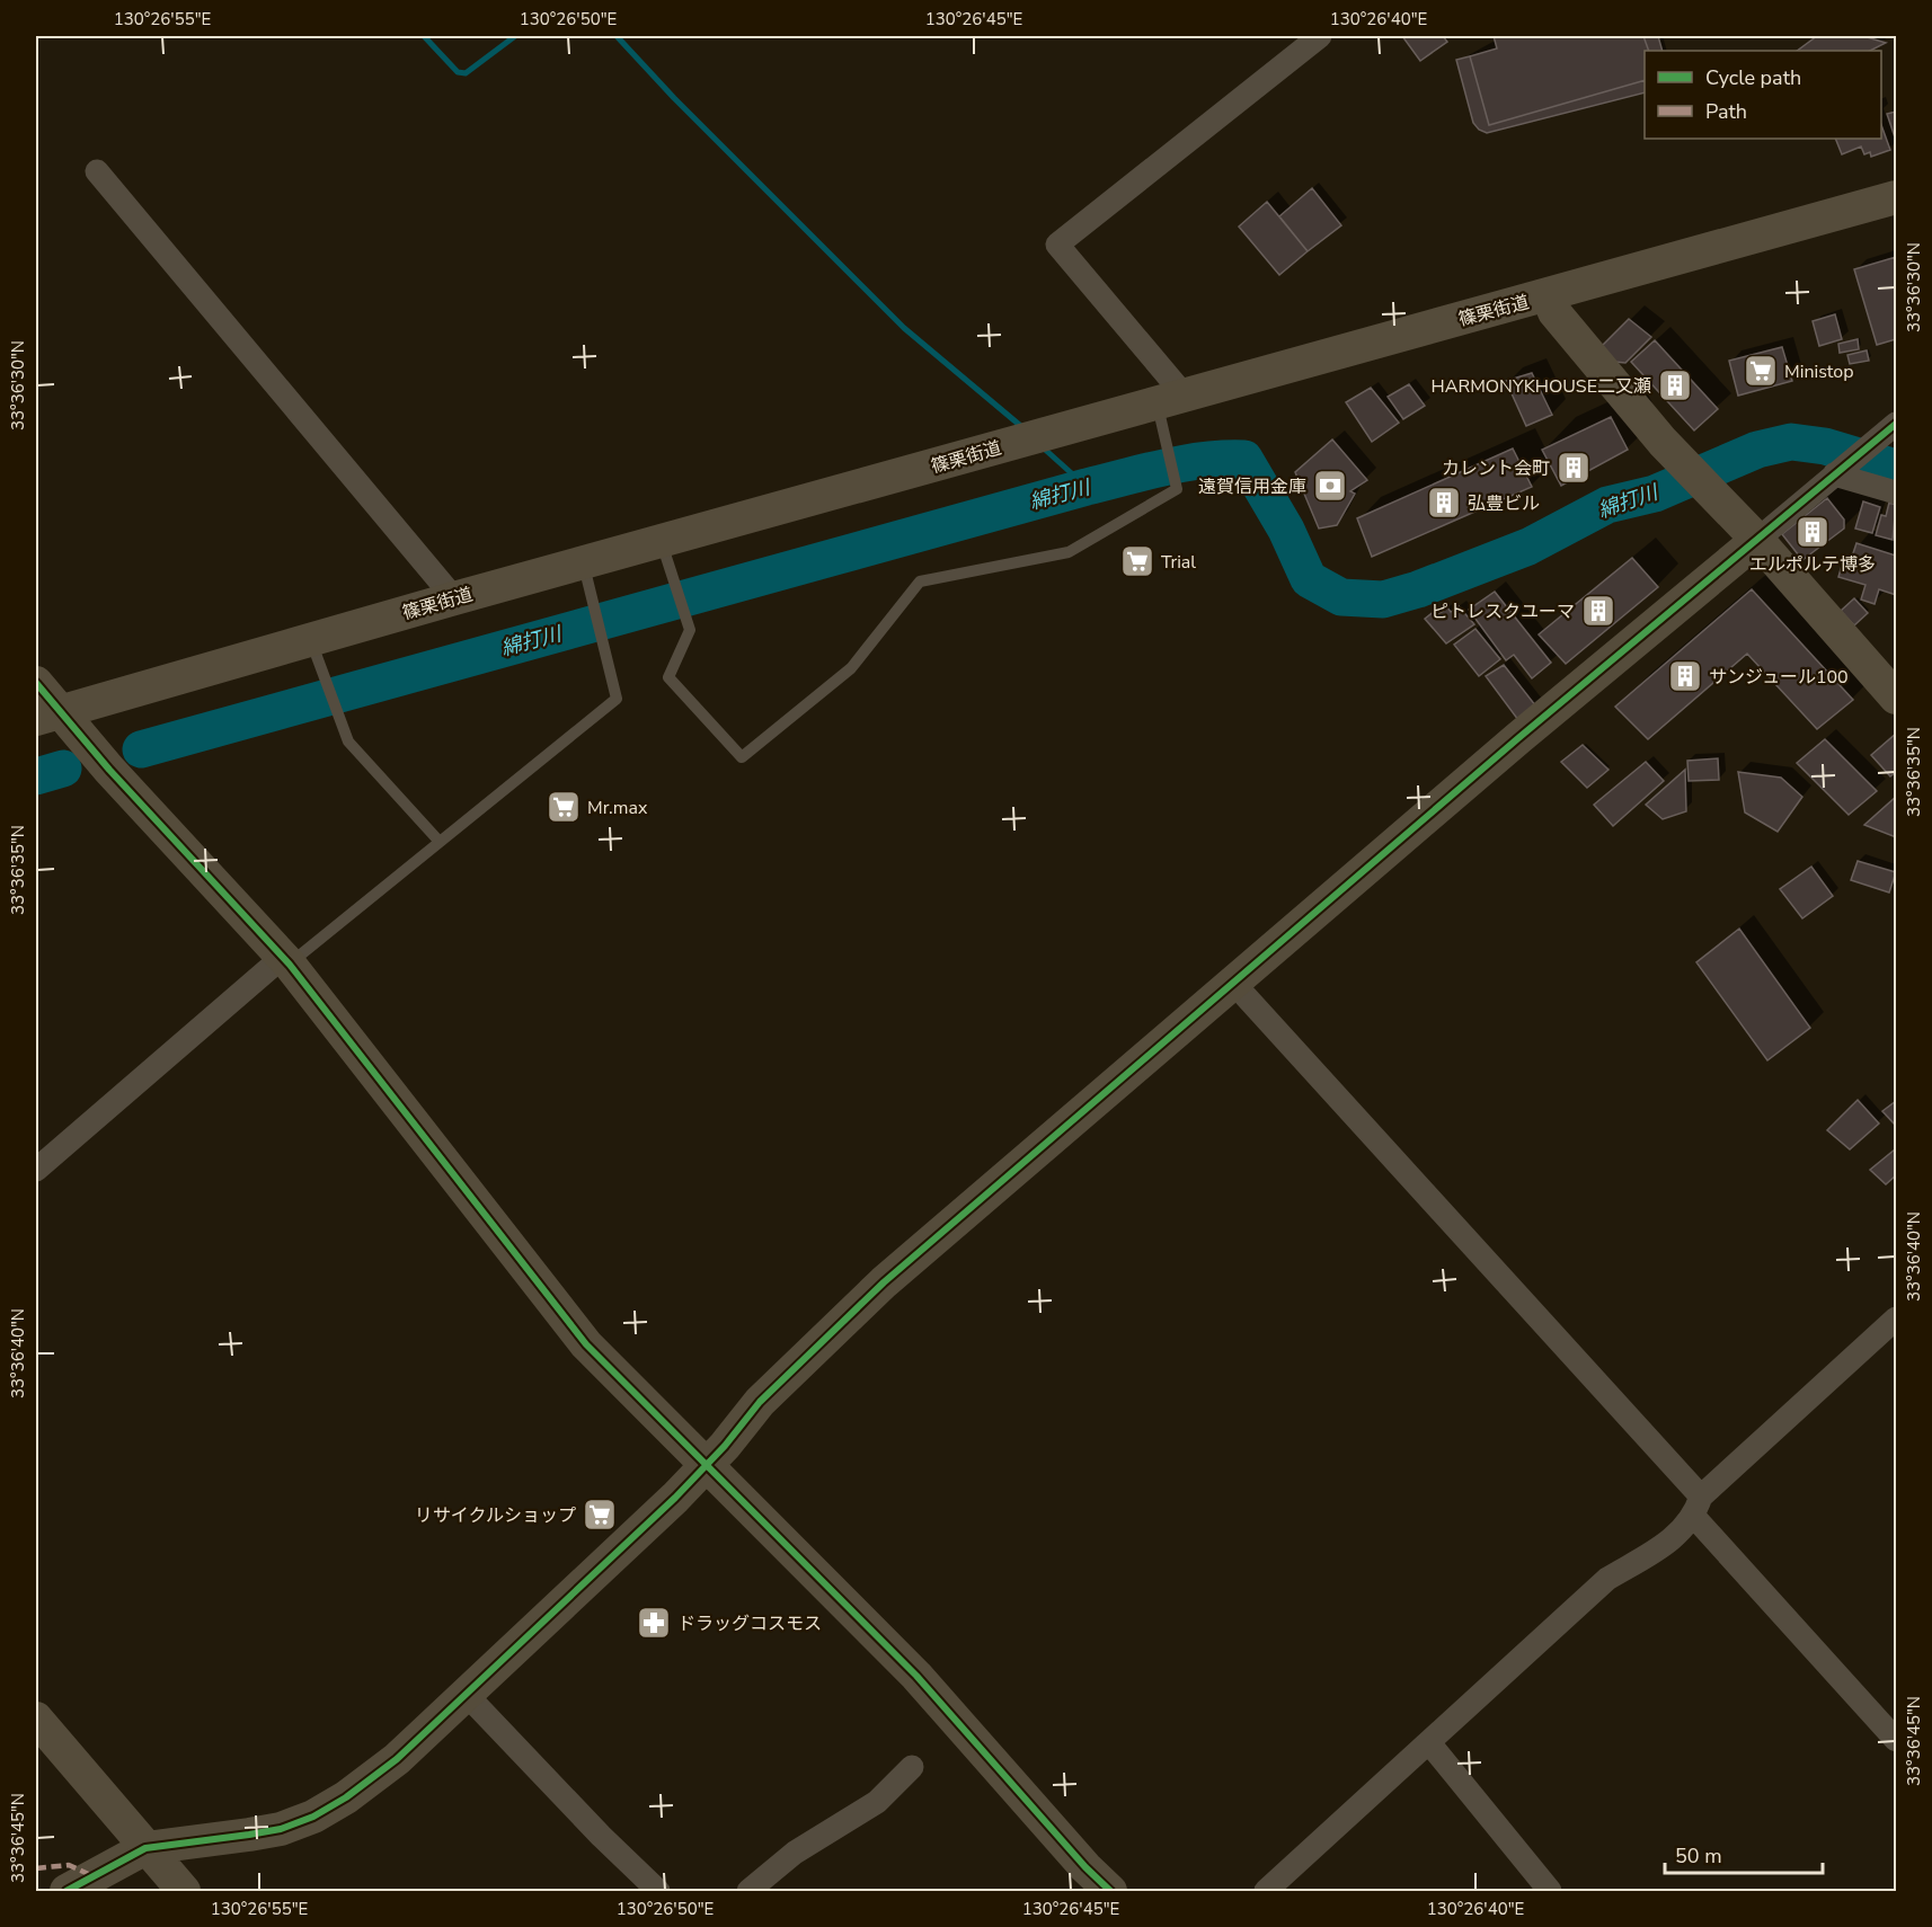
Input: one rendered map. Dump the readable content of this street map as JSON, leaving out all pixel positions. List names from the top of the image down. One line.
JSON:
{"streets":{"street":["篠栗街道"]},"water":["綿打川"],"places":{"supermarket":["Ministop","Trial","Mr.max","リサイクルショップ"],"building":["HARMONYKHOUSE二又瀬","カレント会町","弘豊ビル","エルポルテ博多","ピトレスクユーマ","サンジュール100"],"bank":["遠賀信用金庫"],"pharmacy":["ドラッグコスモス"]},"legend":["Cycle path","Path"],"scale_bar":"50 m","coordinates":["130°26'55\"E","130°26'50\"E","130°26'45\"E","130°26'40\"E","33°36'30\"N","33°36'35\"N","33°36'40\"N","33°36'45\"N"]}
